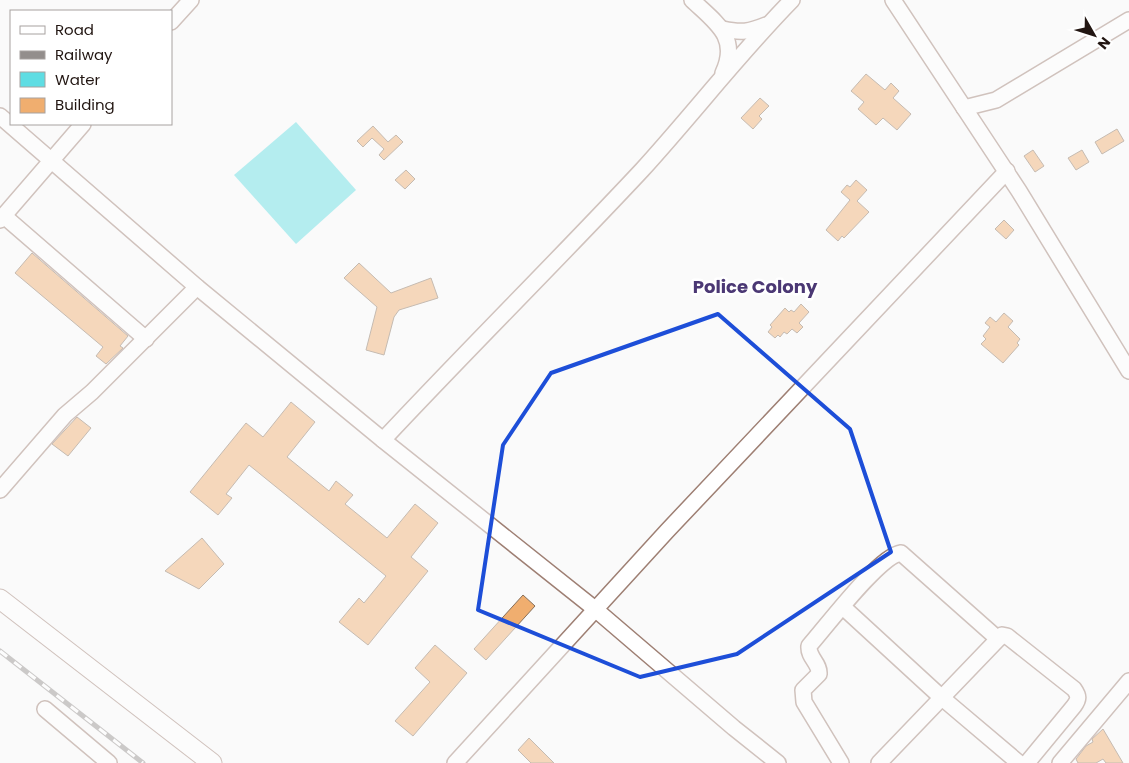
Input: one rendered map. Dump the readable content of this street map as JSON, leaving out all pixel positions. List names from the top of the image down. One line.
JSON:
{"districts":["Police Colony"],"legend":["Road","Railway","Water","Building"],"north":"bottom right"}
